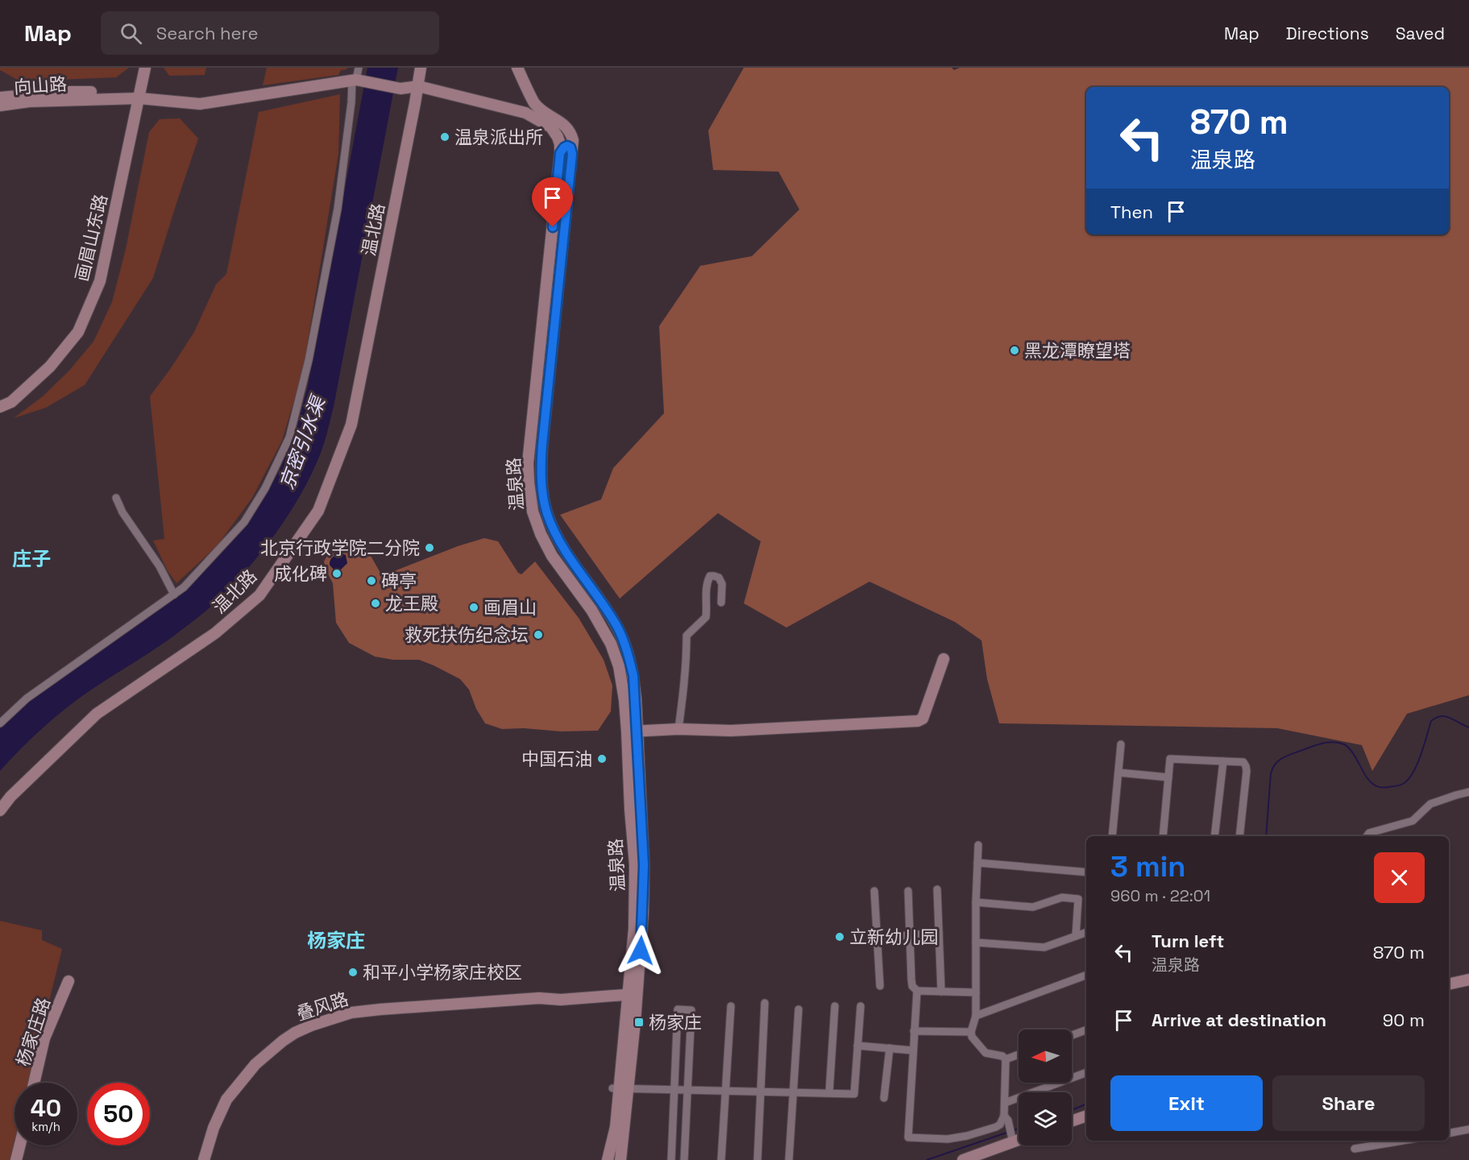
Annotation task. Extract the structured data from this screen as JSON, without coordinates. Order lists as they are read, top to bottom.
{
  "streets": {
    "main road": [
      "向山路",
      "温北路",
      "画眉山东路",
      "温泉路",
      "叠风路",
      "杨家庄路"
    ]
  },
  "crossings": [
    ["向山路", "画眉山东路"],
    ["向山路", "温泉路"],
    ["温北路", "温泉路"],
    ["温泉路", "叠风路"]
  ],
  "districts": ["庄子", "杨家庄"],
  "water": ["京密引水渠"],
  "places": {
    "other": [
      "温泉派出所",
      "黑龙潭瞭望塔",
      "北京行政学院二分院",
      "成化碑",
      "碑亭",
      "龙王殿",
      "画眉山",
      "救死扶伤纪念坛",
      "中国石油",
      "立新幼儿园",
      "和平小学杨家庄校区"
    ],
    "transit": ["杨家庄"]
  },
  "north": "left",
  "page": {
    "header": "Map",
    "search": "Search here",
    "nav": ["Map", "Directions", "Saved"],
    "turn": ["870 m", "温泉路"],
    "then": "Then",
    "heading": ["3 min", "960 m · 22:01"],
    "list": [
      {
        "name": "Turn left",
        "note": "温泉路",
        "value": "870 m"
      },
      {
        "name": "Arrive at destination",
        "value": "90 m"
      }
    ],
    "buttons": ["Exit", "Share"],
    "speed": "40 km/h",
    "limit": "50"
  }
}
